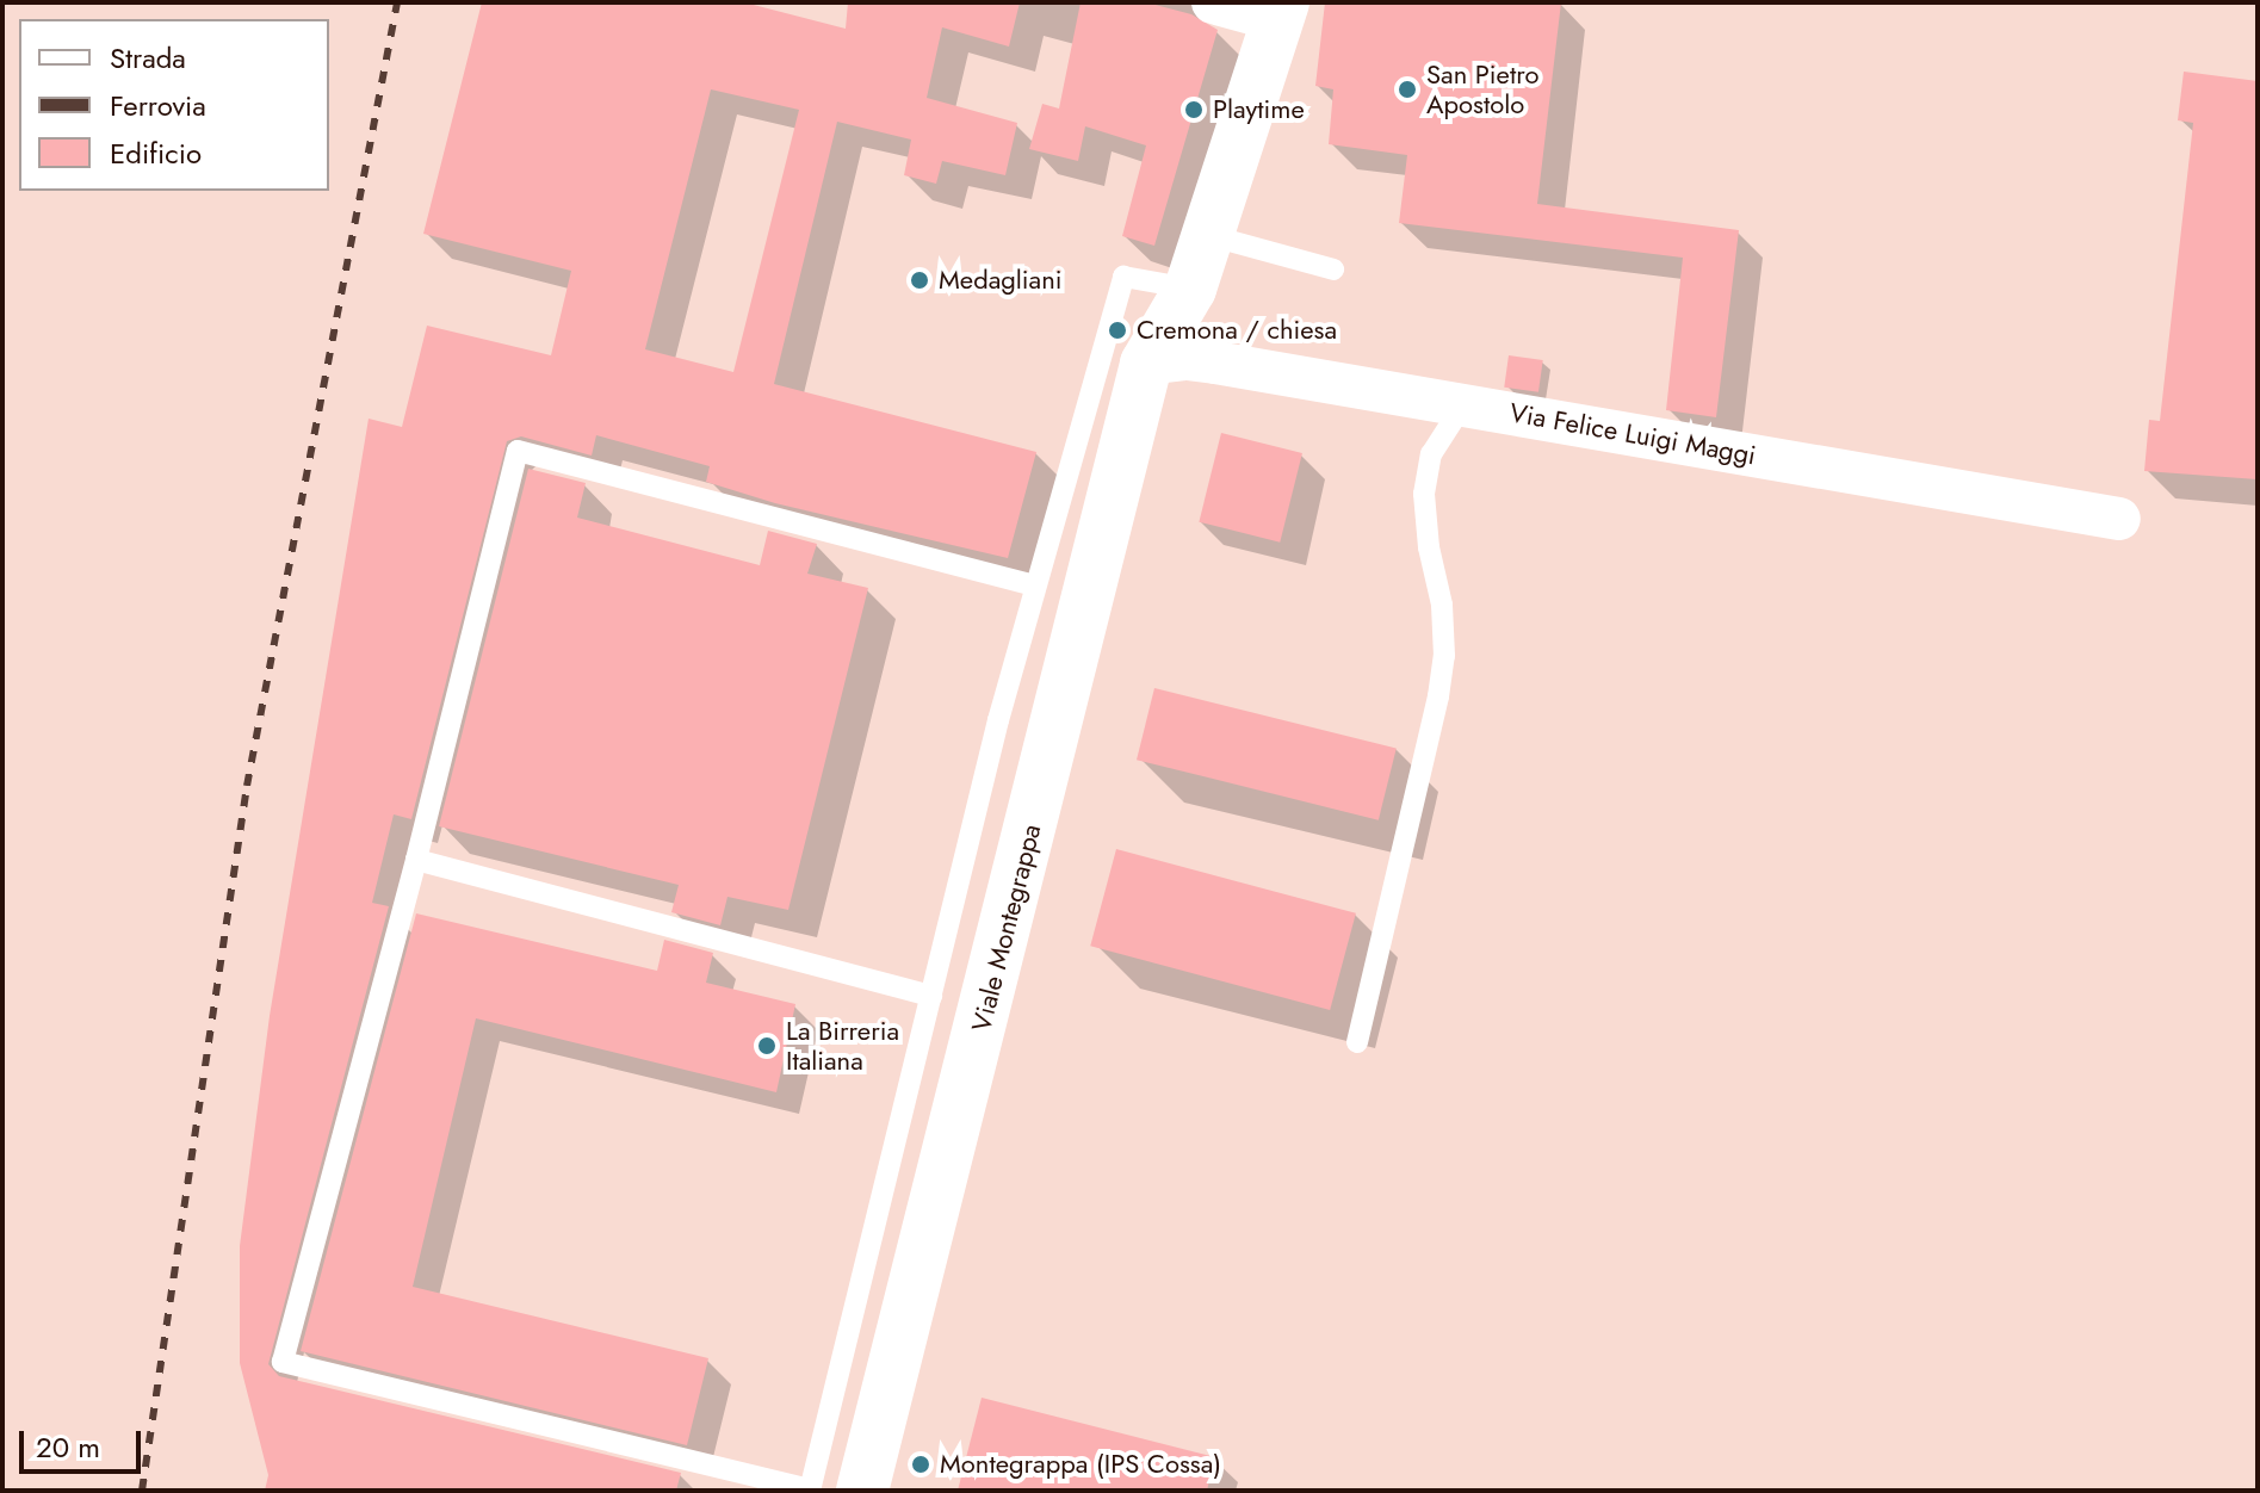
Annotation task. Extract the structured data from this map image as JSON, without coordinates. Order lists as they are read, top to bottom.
{
  "streets": {
    "main road": ["Viale Montegrappa"],
    "street": ["Via Felice Luigi Maggi"]
  },
  "crossings": [
    ["Via Felice Luigi Maggi", "Viale Montegrappa"]
  ],
  "places": [
    "San Pietro Apostolo",
    "Playtime",
    "Medagliani",
    "Cremona / chiesa",
    "La Birreria Italiana",
    "Montegrappa (IPS Cossa)"
  ],
  "legend": ["Strada", "Ferrovia", "Edificio"],
  "scale_bar": "20 m"
}
